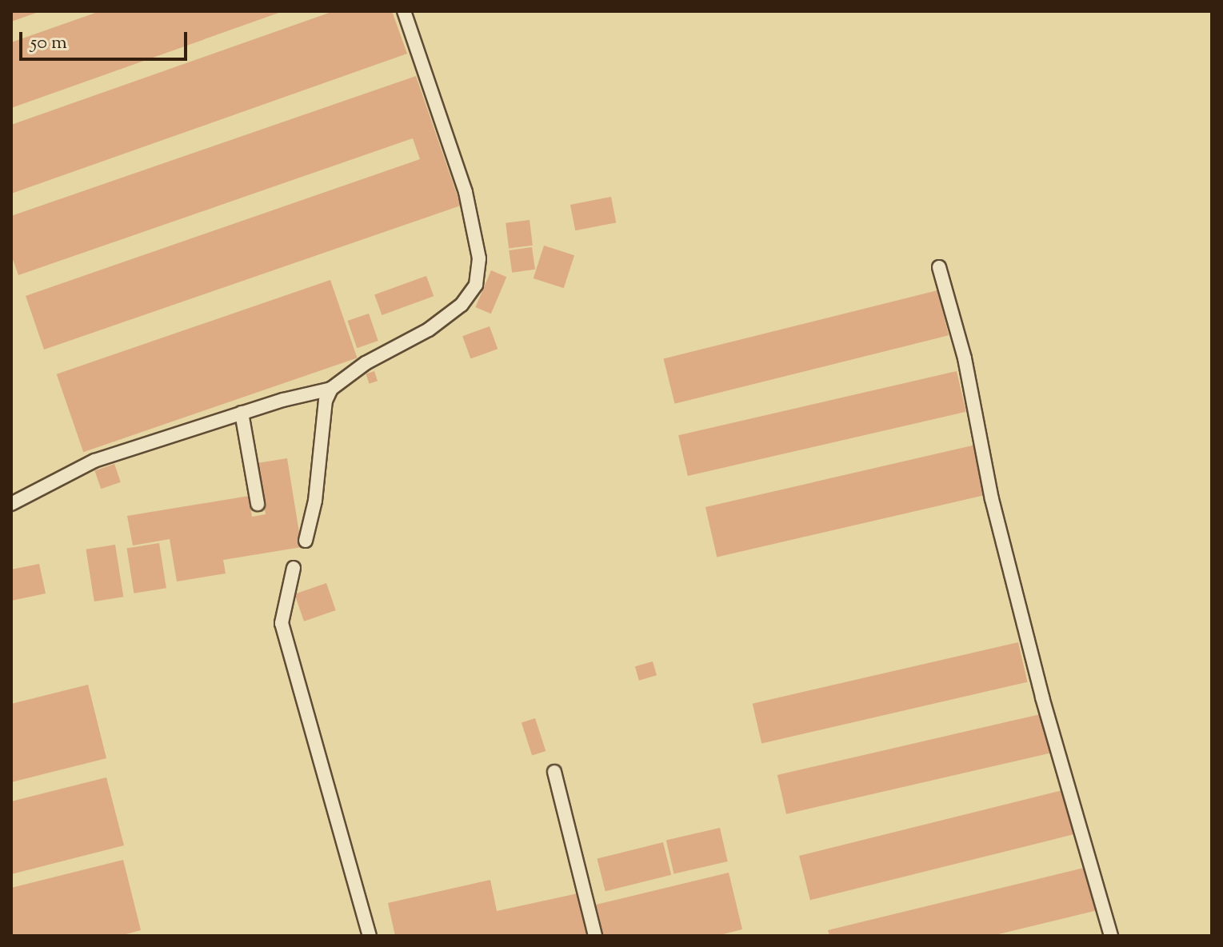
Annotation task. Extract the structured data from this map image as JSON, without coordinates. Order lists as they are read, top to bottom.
{
  "scale_bar": "50 m"
}
